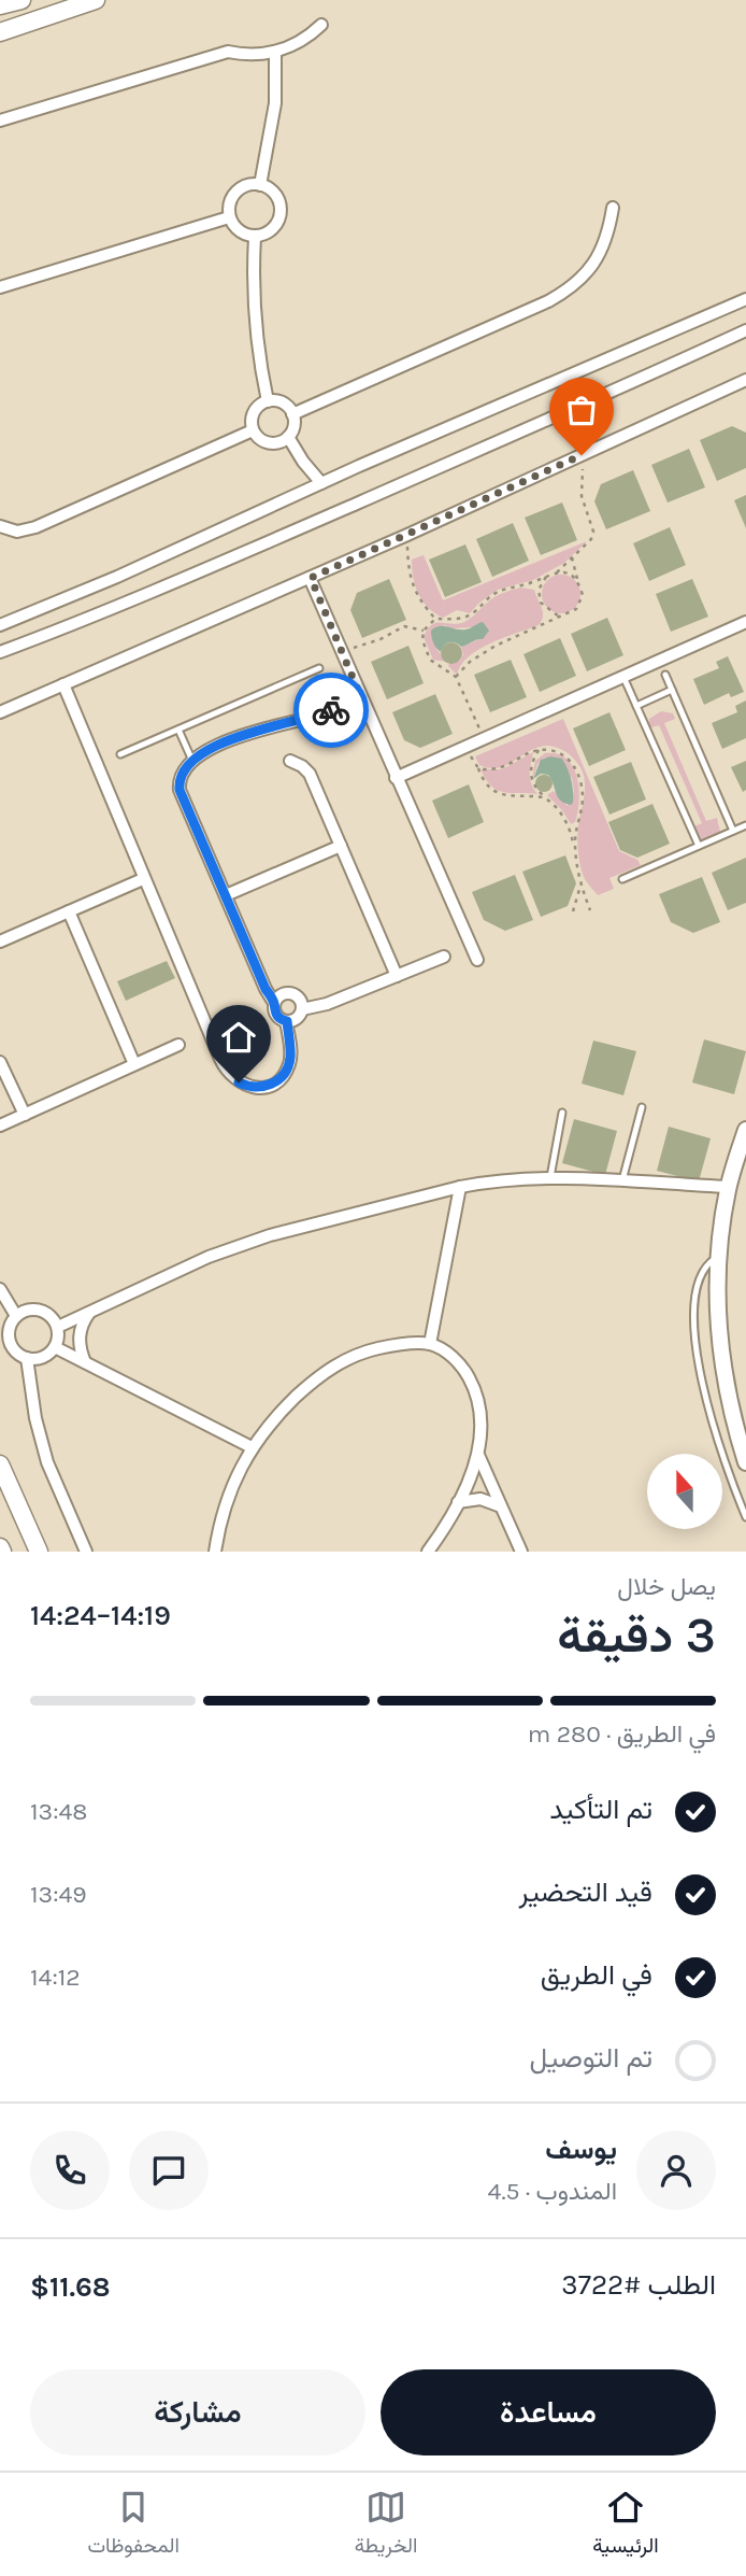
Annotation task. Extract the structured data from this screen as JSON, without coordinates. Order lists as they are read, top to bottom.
{
  "north": "top",
  "page": {
    "heading": ["3 دقيقة", "يصل خلال", "14:19–14:24"],
    "panel": [
      "يوسف",
      "المندوب · 4.5",
      "الطلب #3722",
      "$11.68"
    ],
    "bar": "في الطريق · 280 m",
    "list": [
      ["تم التأكيد", "13:48"],
      ["قيد التحضير", "13:49"],
      ["في الطريق", "14:12"],
      "تم التوصيل"
    ],
    "buttons": ["مساعدة", "مشاركة"],
    "tabs": ["الرئيسية", "الخريطة", "المحفوظات"]
  }
}
